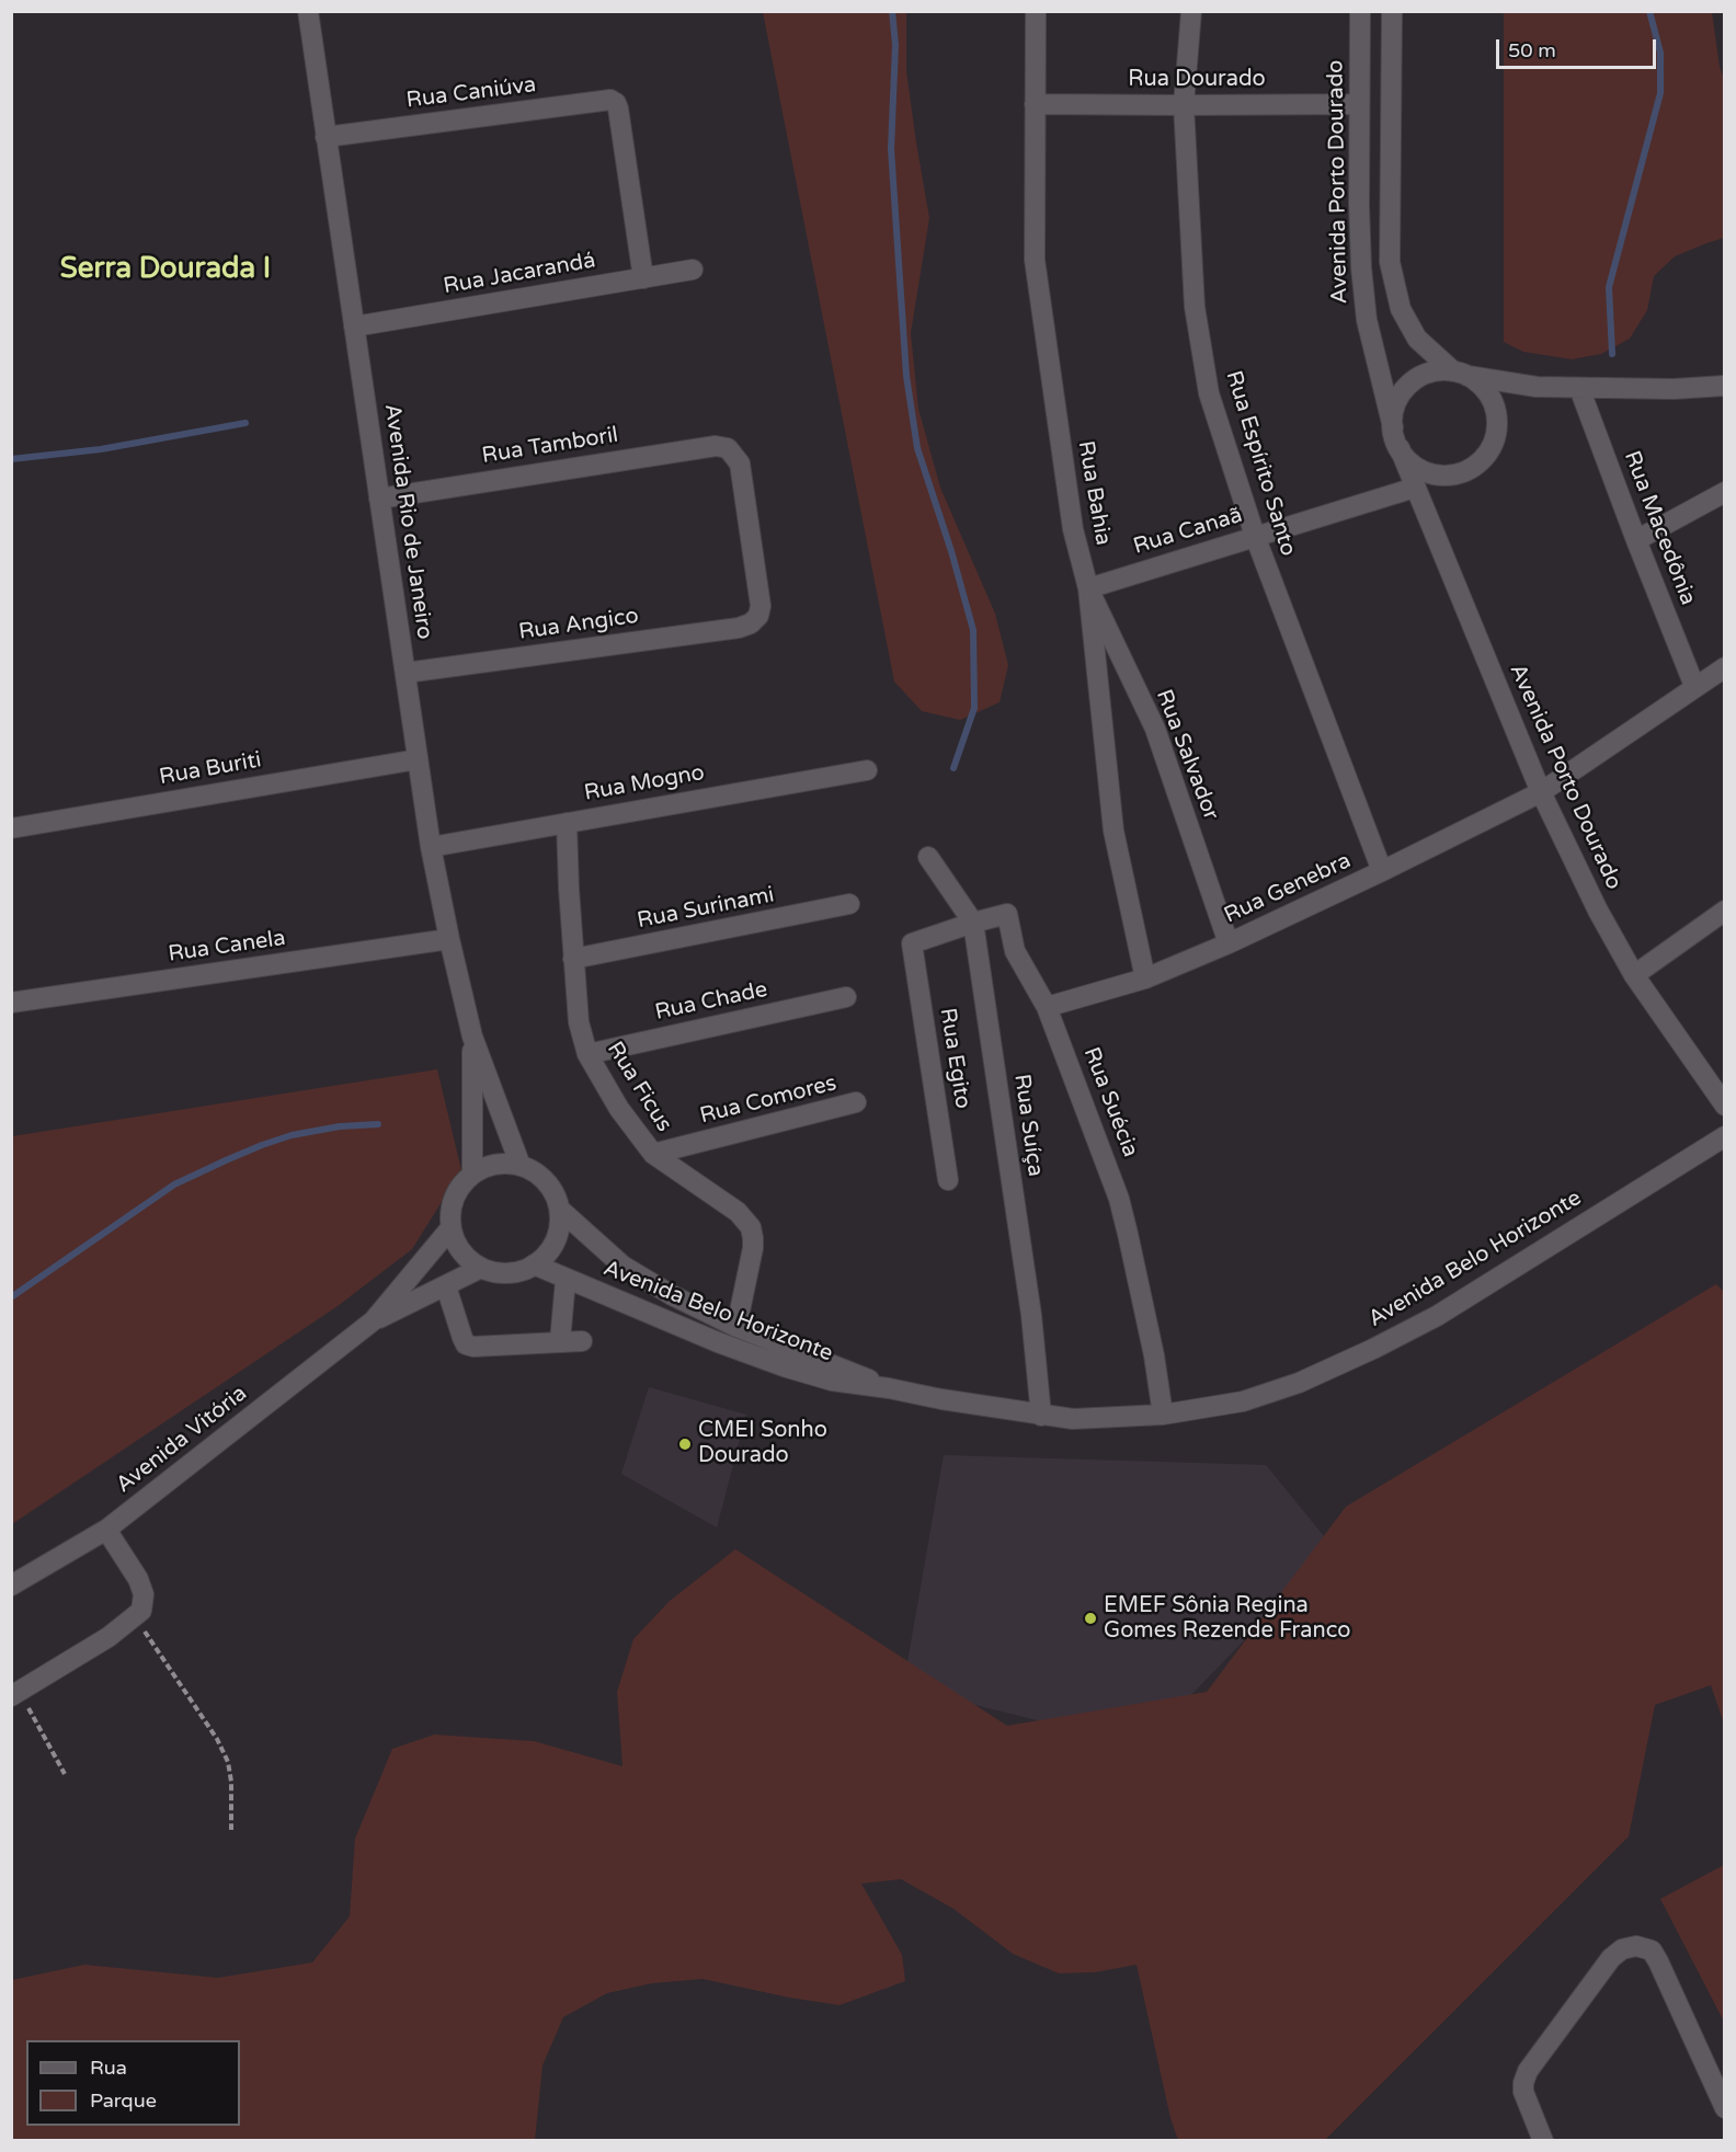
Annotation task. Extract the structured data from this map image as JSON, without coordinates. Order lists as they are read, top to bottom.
{
  "streets": {
    "street": [
      "Rua Dourado",
      "Rua Caniúva",
      "Avenida Porto Dourado",
      "Rua Jacarandá",
      "Rua Tamboril",
      "Rua Espírito Santo",
      "Rua Bahia",
      "Avenida Rio de Janeiro",
      "Rua Macedônia",
      "Rua Canaã",
      "Rua Angico",
      "Rua Salvador",
      "Rua Buriti",
      "Rua Mogno",
      "Rua Genebra",
      "Rua Surinami",
      "Rua Canela",
      "Rua Chade",
      "Rua Egito",
      "Rua Ficus",
      "Rua Comores",
      "Rua Suécia",
      "Rua Suíça",
      "Avenida Belo Horizonte",
      "Avenida Vitória"
    ]
  },
  "crossings": [
    ["Rua Dourado", "Avenida Porto Dourado"],
    ["Rua Dourado", "Rua Espírito Santo"],
    ["Rua Dourado", "Rua Bahia"],
    ["Rua Caniúva", "Rua Jacarandá"],
    ["Rua Caniúva", "Avenida Rio de Janeiro"],
    ["Avenida Porto Dourado", "Rua Canaã"],
    ["Avenida Porto Dourado", "Rua Genebra"],
    ["Rua Jacarandá", "Avenida Rio de Janeiro"],
    ["Rua Tamboril", "Avenida Rio de Janeiro"],
    ["Rua Tamboril", "Rua Angico"],
    ["Rua Espírito Santo", "Rua Canaã"],
    ["Rua Espírito Santo", "Rua Genebra"],
    ["Rua Bahia", "Rua Canaã"],
    ["Rua Bahia", "Rua Salvador"],
    ["Rua Bahia", "Rua Genebra"],
    ["Avenida Rio de Janeiro", "Rua Angico"],
    ["Avenida Rio de Janeiro", "Rua Buriti"],
    ["Avenida Rio de Janeiro", "Rua Mogno"],
    ["Avenida Rio de Janeiro", "Rua Canela"],
    ["Avenida Rio de Janeiro", "Avenida Belo Horizonte"],
    ["Avenida Rio de Janeiro", "Avenida Vitória"],
    ["Rua Macedônia", "Rua Genebra"],
    ["Rua Canaã", "Rua Salvador"],
    ["Rua Salvador", "Rua Genebra"],
    ["Rua Mogno", "Rua Ficus"],
    ["Rua Genebra", "Rua Suécia"],
    ["Rua Surinami", "Rua Ficus"],
    ["Rua Chade", "Rua Ficus"],
    ["Rua Egito", "Rua Suécia"],
    ["Rua Ficus", "Rua Comores"],
    ["Rua Ficus", "Avenida Belo Horizonte"],
    ["Rua Suécia", "Rua Suíça"],
    ["Rua Suécia", "Avenida Belo Horizonte"],
    ["Rua Suíça", "Avenida Belo Horizonte"],
    ["Avenida Belo Horizonte", "Avenida Vitória"]
  ],
  "districts": ["Serra Dourada I"],
  "places": ["CMEI Sonho Dourado", "EMEF Sônia Regina Gomes Rezende Franco"],
  "legend": ["Rua", "Parque"],
  "scale_bar": "50 m"
}
